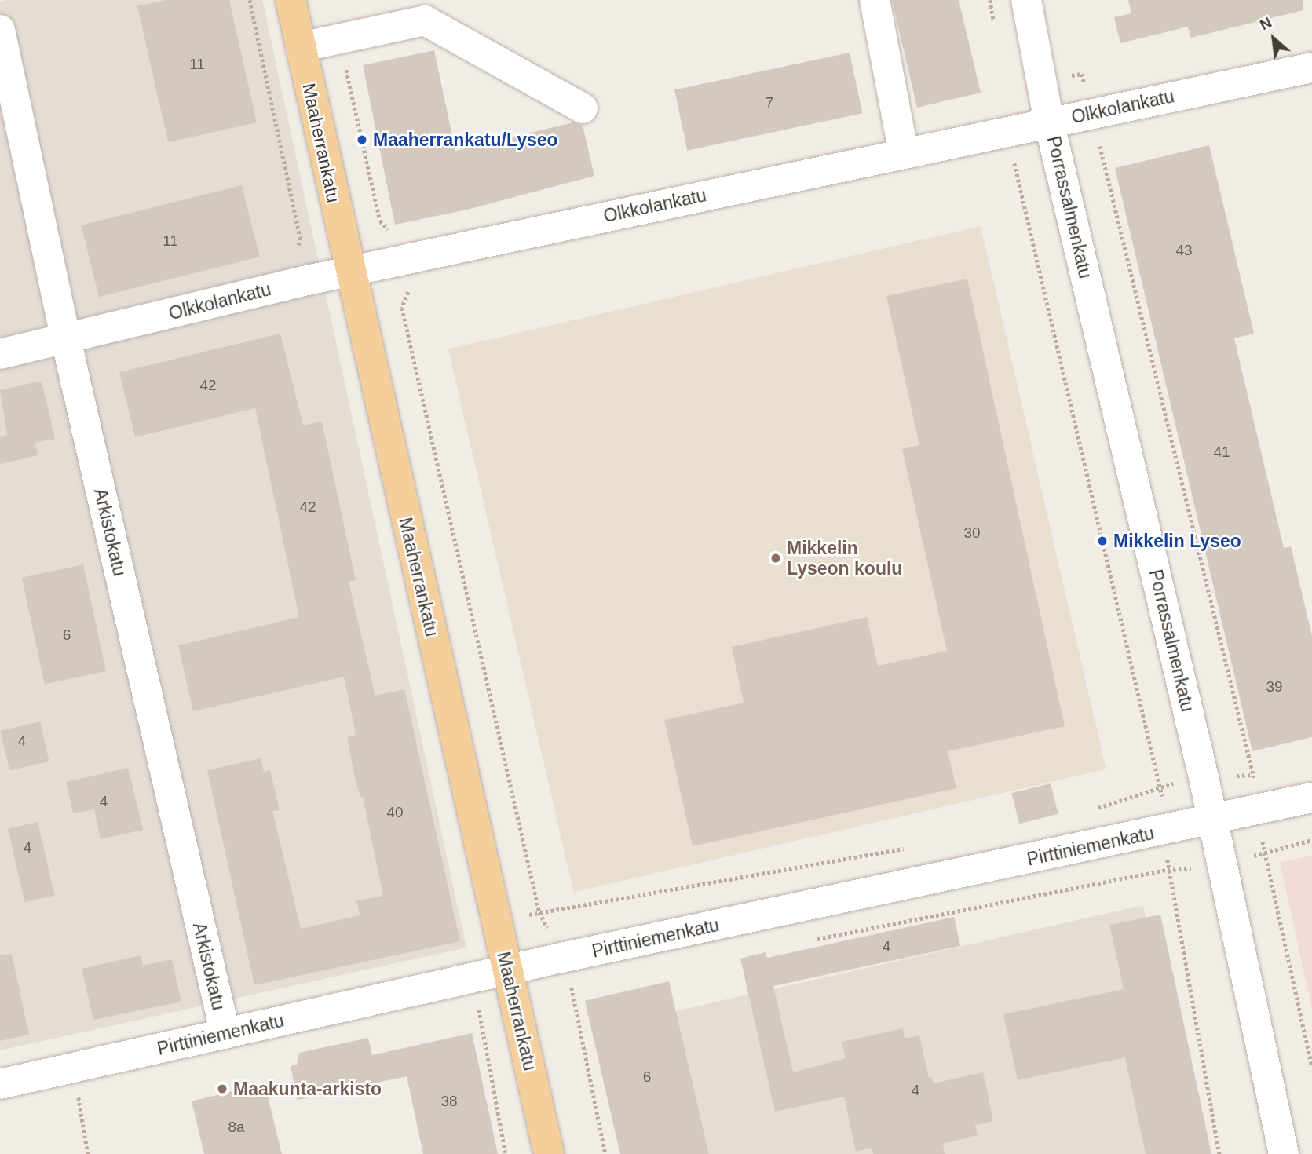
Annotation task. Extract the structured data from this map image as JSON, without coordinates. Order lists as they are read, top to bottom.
{
  "streets": {
    "main road": ["Maaherrankatu"],
    "street": [
      "Olkkolankatu",
      "Porrassalmenkatu",
      "Arkistokatu",
      "Pirttiniemenkatu"
    ]
  },
  "crossings": [
    ["Olkkolankatu", "Maaherrankatu"],
    ["Olkkolankatu", "Porrassalmenkatu"],
    ["Olkkolankatu", "Arkistokatu"],
    ["Maaherrankatu", "Pirttiniemenkatu"],
    ["Porrassalmenkatu", "Pirttiniemenkatu"],
    ["Arkistokatu", "Pirttiniemenkatu"]
  ],
  "places": [
    "Maaherrankatu/Lyseo",
    "Mikkelin Lyseo",
    "Mikkelin Lyseon koulu",
    "Maakunta-arkisto"
  ],
  "house_numbers": [
    "11",
    "7",
    "11",
    "43",
    "42",
    "41",
    "42",
    "30",
    "6",
    "39",
    "4",
    "4",
    "40",
    "4",
    "4",
    "6",
    "4",
    "38",
    "8a"
  ],
  "north": "top left"
}
